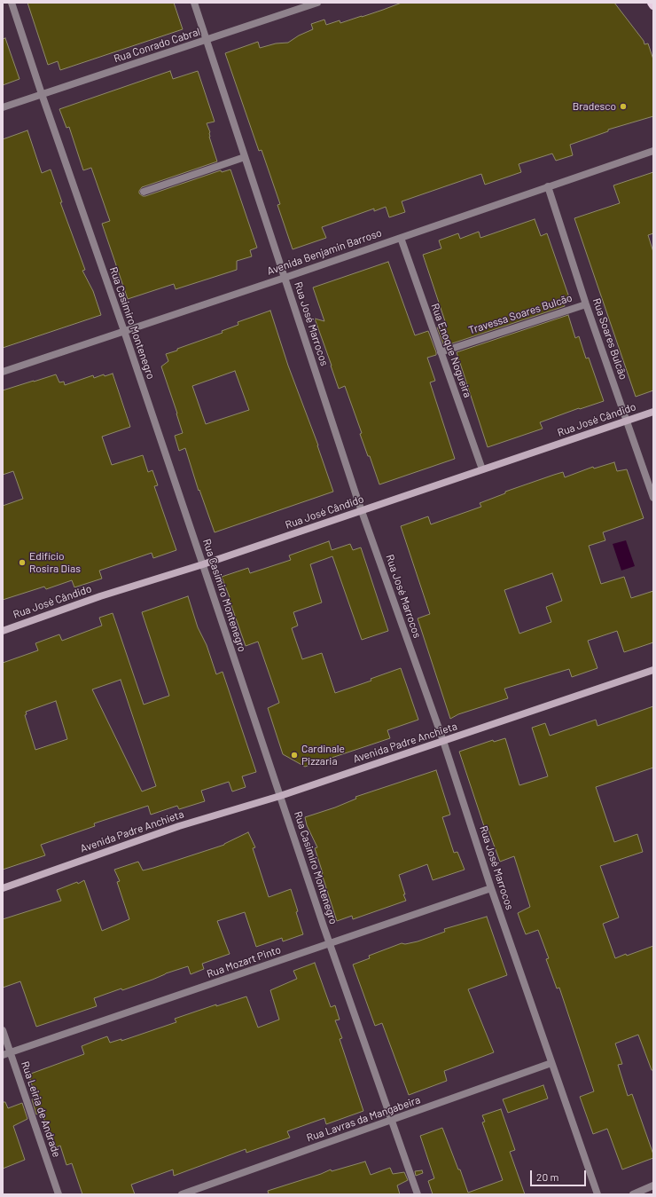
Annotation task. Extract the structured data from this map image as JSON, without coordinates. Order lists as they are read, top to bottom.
{
  "streets": {
    "street": [
      "Rua Conrado Cabral",
      "Avenida Benjamin Barroso",
      "Travessa Soares Bulcão",
      "Rua Casimiro Montenegro",
      "Rua José Marrocos",
      "Rua Soares Bulcão",
      "Rua Enoque Nogueira",
      "Rua José Cândido",
      "Avenida Padre Anchieta",
      "Rua Mozart Pinto",
      "Rua Leiria de Andrade",
      "Rua Lavras da Mangabeira"
    ]
  },
  "crossings": [
    ["Rua Conrado Cabral", "Rua Casimiro Montenegro"],
    ["Rua Conrado Cabral", "Rua José Marrocos"],
    ["Avenida Benjamin Barroso", "Rua Casimiro Montenegro"],
    ["Avenida Benjamin Barroso", "Rua José Marrocos"],
    ["Avenida Benjamin Barroso", "Rua Soares Bulcão"],
    ["Avenida Benjamin Barroso", "Rua Enoque Nogueira"],
    ["Travessa Soares Bulcão", "Rua Soares Bulcão"],
    ["Travessa Soares Bulcão", "Rua Enoque Nogueira"],
    ["Rua Casimiro Montenegro", "Rua José Cândido"],
    ["Rua Casimiro Montenegro", "Avenida Padre Anchieta"],
    ["Rua Casimiro Montenegro", "Rua Mozart Pinto"],
    ["Rua Casimiro Montenegro", "Rua Lavras da Mangabeira"],
    ["Rua José Marrocos", "Rua José Cândido"],
    ["Rua José Marrocos", "Avenida Padre Anchieta"],
    ["Rua José Marrocos", "Rua Mozart Pinto"],
    ["Rua José Marrocos", "Rua Lavras da Mangabeira"],
    ["Rua Soares Bulcão", "Rua José Cândido"],
    ["Rua Enoque Nogueira", "Rua José Cândido"],
    ["Rua Mozart Pinto", "Rua Leiria de Andrade"]
  ],
  "places": ["Bradesco", "Edifício Rosira Dias", "Cardinale Pizzaria"],
  "scale_bar": "20 m"
}
